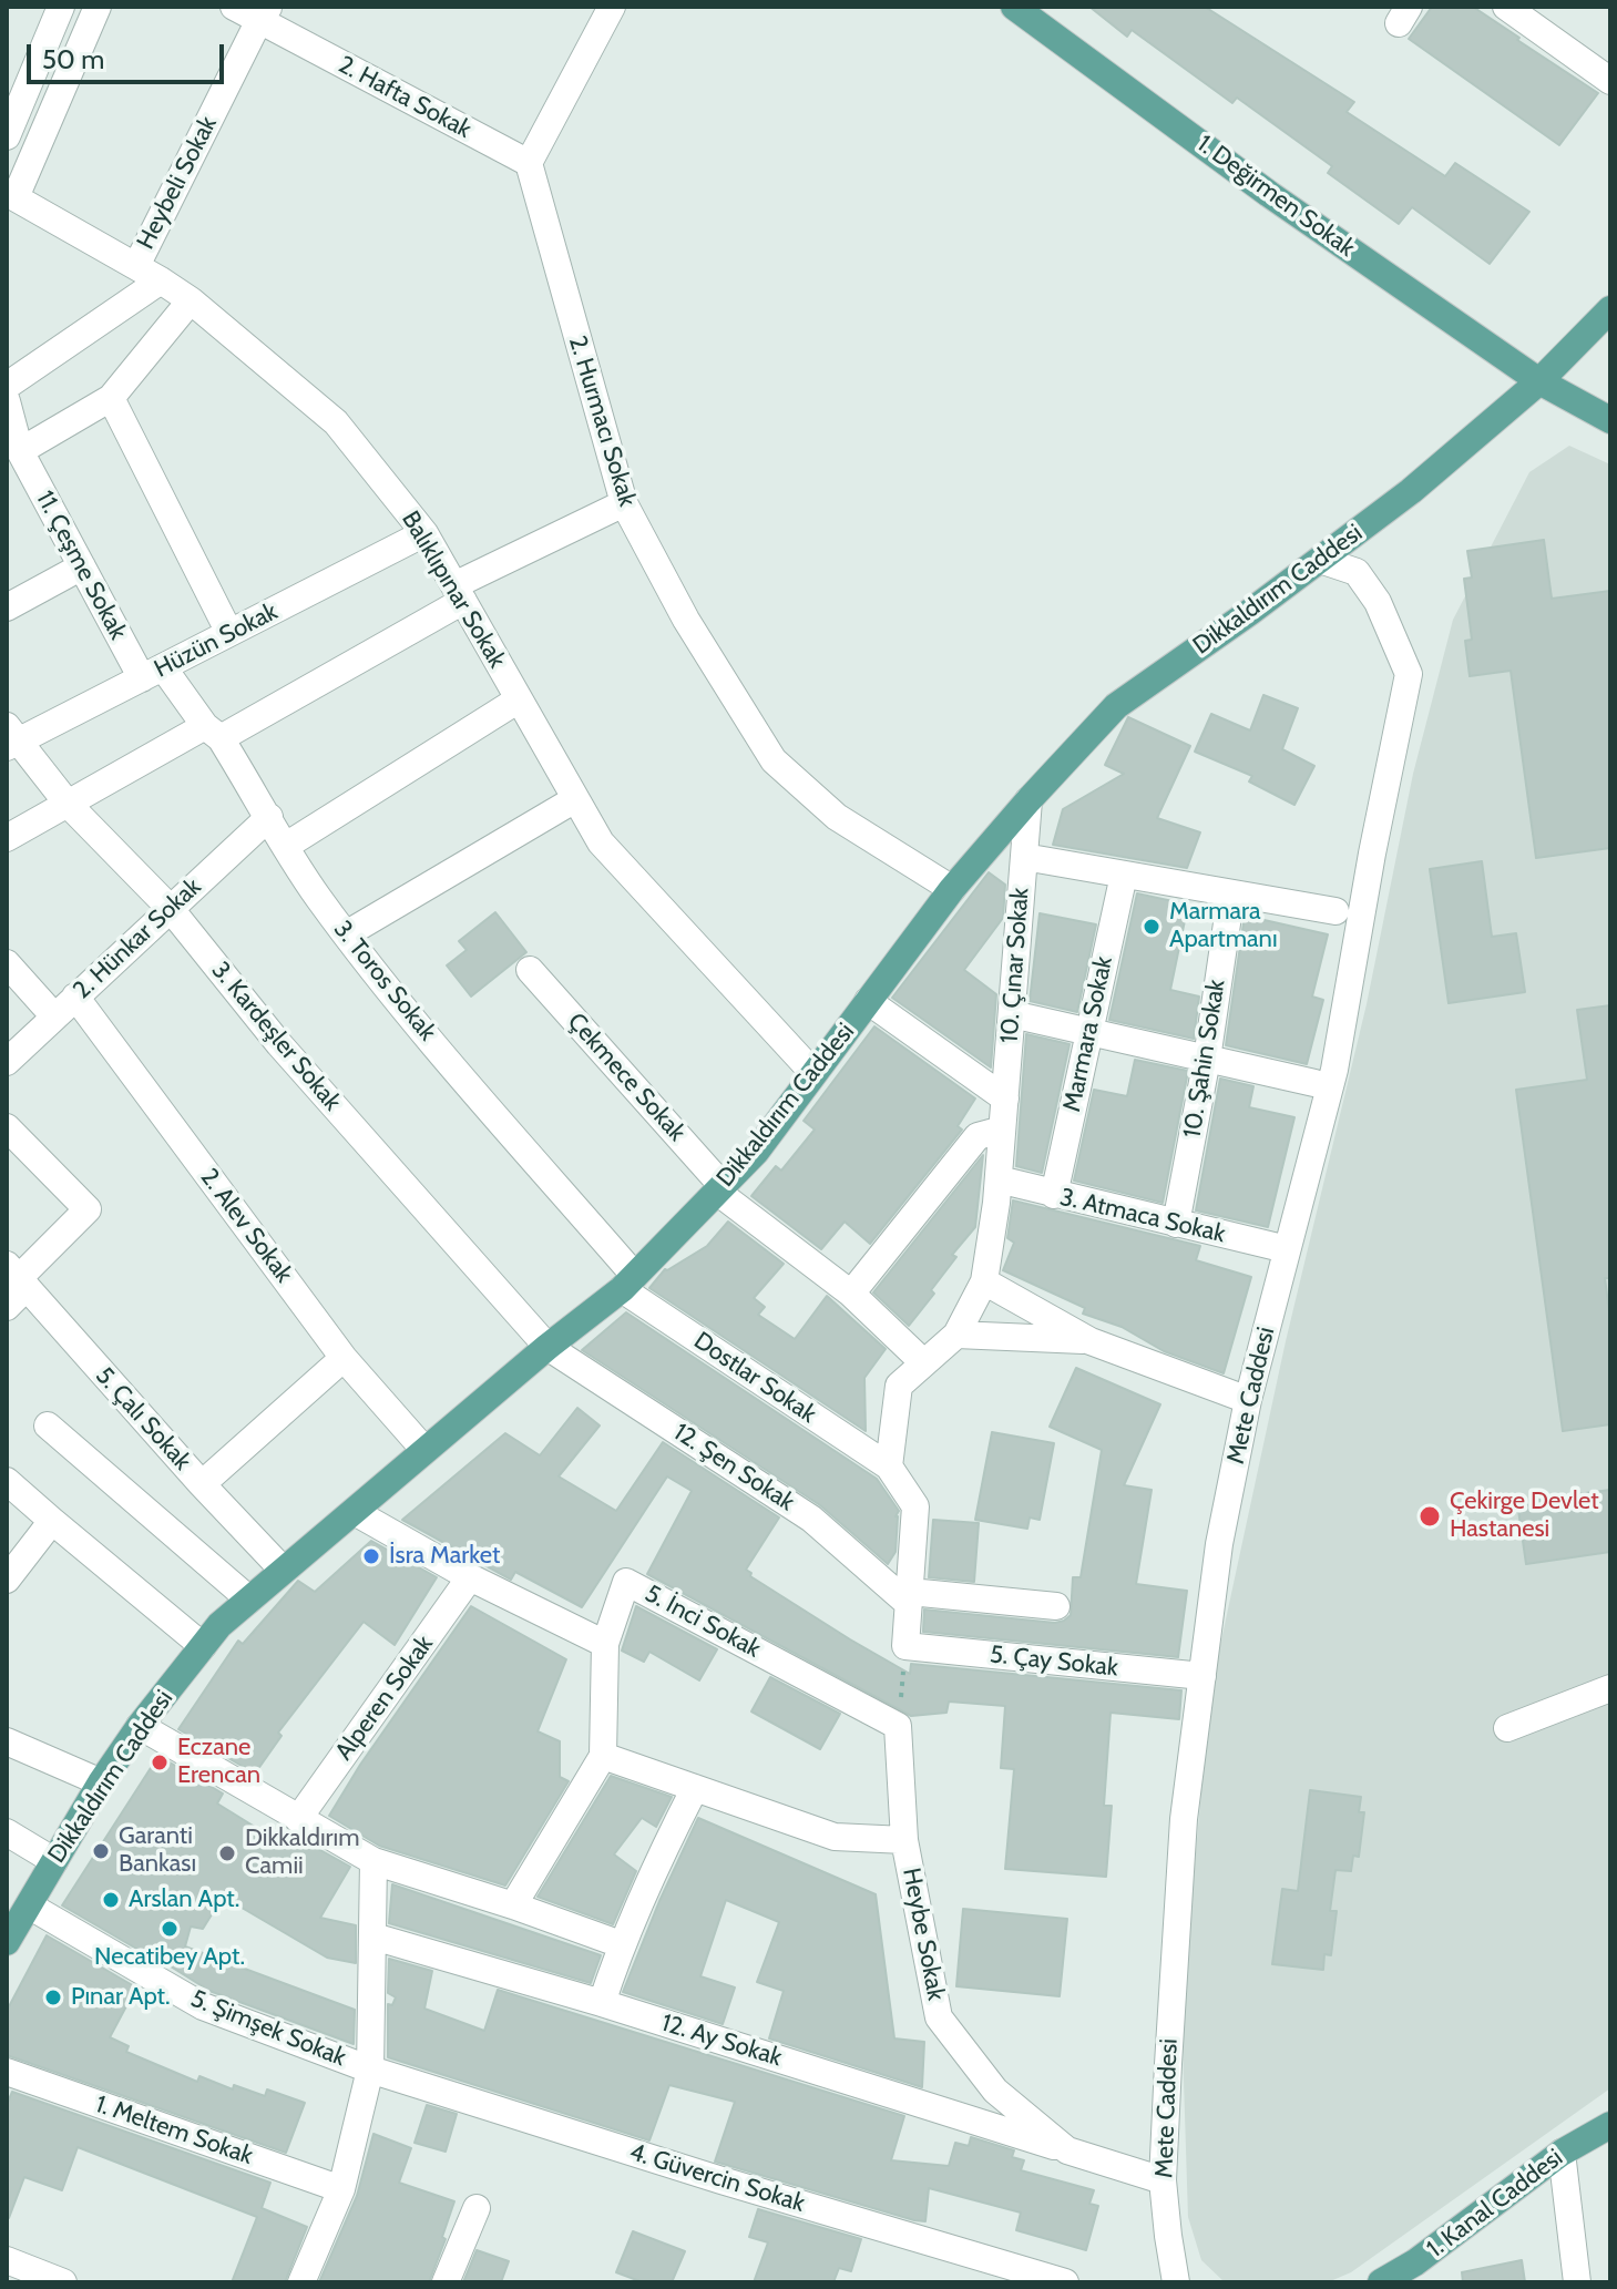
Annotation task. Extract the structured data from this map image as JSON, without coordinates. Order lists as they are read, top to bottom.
{
  "streets": {
    "main road": ["1. Değirmen Sokak", "Dikkaldırım Caddesi", "1. Kanal Caddesi"],
    "street": [
      "2. Hafta Sokak",
      "Heybeli Sokak",
      "2. Hurmacı Sokak",
      "11. Çeşme Sokak",
      "Balıklıpınar Sokak",
      "Hüzün Sokak",
      "2. Hünkar Sokak",
      "10. Çınar Sokak",
      "3. Toros Sokak",
      "Marmara Sokak",
      "3. Kardeşler Sokak",
      "10. Şahin Sokak",
      "Çekmece Sokak",
      "3. Atmaca Sokak",
      "2. Alev Sokak",
      "Dostlar Sokak",
      "Mete Caddesi",
      "5. Çalı Sokak",
      "12. Şen Sokak",
      "5. İnci Sokak",
      "5. Çay Sokak",
      "Alperen Sokak",
      "Heybe Sokak",
      "5. Şimşek Sokak",
      "12. Ay Sokak",
      "1. Meltem Sokak",
      "4. Güvercin Sokak"
    ]
  },
  "crossings": [
    ["2. Hafta Sokak", "Heybeli Sokak"],
    ["2. Hafta Sokak", "2. Hurmacı Sokak"],
    ["Heybeli Sokak", "Balıklıpınar Sokak"],
    ["1. Değirmen Sokak", "Dikkaldırım Caddesi"],
    ["2. Hurmacı Sokak", "Dikkaldırım Caddesi"],
    ["11. Çeşme Sokak", "Hüzün Sokak"],
    ["11. Çeşme Sokak", "3. Toros Sokak"],
    ["Balıklıpınar Sokak", "Dikkaldırım Caddesi"],
    ["Balıklıpınar Sokak", "Hüzün Sokak"],
    ["Dikkaldırım Caddesi", "10. Çınar Sokak"],
    ["Dikkaldırım Caddesi", "3. Toros Sokak"],
    ["Dikkaldırım Caddesi", "3. Kardeşler Sokak"],
    ["Dikkaldırım Caddesi", "Çekmece Sokak"],
    ["Dikkaldırım Caddesi", "2. Alev Sokak"],
    ["Dikkaldırım Caddesi", "Dostlar Sokak"],
    ["Dikkaldırım Caddesi", "Mete Caddesi"],
    ["Dikkaldırım Caddesi", "5. Çalı Sokak"],
    ["Dikkaldırım Caddesi", "12. Şen Sokak"],
    ["Dikkaldırım Caddesi", "5. Şimşek Sokak"],
    ["Hüzün Sokak", "3. Toros Sokak"],
    ["Hüzün Sokak", "3. Kardeşler Sokak"],
    ["2. Hünkar Sokak", "3. Toros Sokak"],
    ["2. Hünkar Sokak", "3. Kardeşler Sokak"],
    ["2. Hünkar Sokak", "2. Alev Sokak"],
    ["10. Çınar Sokak", "3. Atmaca Sokak"],
    ["10. Çınar Sokak", "Dostlar Sokak"],
    ["3. Toros Sokak", "Dostlar Sokak"],
    ["Marmara Sokak", "3. Atmaca Sokak"],
    ["3. Kardeşler Sokak", "12. Şen Sokak"],
    ["10. Şahin Sokak", "3. Atmaca Sokak"],
    ["3. Atmaca Sokak", "Mete Caddesi"],
    ["Mete Caddesi", "5. Çay Sokak"],
    ["Mete Caddesi", "Heybe Sokak"],
    ["5. İnci Sokak", "Heybe Sokak"],
    ["Heybe Sokak", "12. Ay Sokak"],
    ["5. Şimşek Sokak", "4. Güvercin Sokak"]
  ],
  "places": [
    "Marmara Apartmanı",
    "Çekirge Devlet Hastanesi",
    "İsra Market",
    "Eczane Erencan",
    "Garanti Bankası",
    "Dikkaldırım Camii",
    "Arslan Apt.",
    "Necatibey Apt.",
    "Pınar Apt."
  ],
  "scale_bar": "50 m"
}
